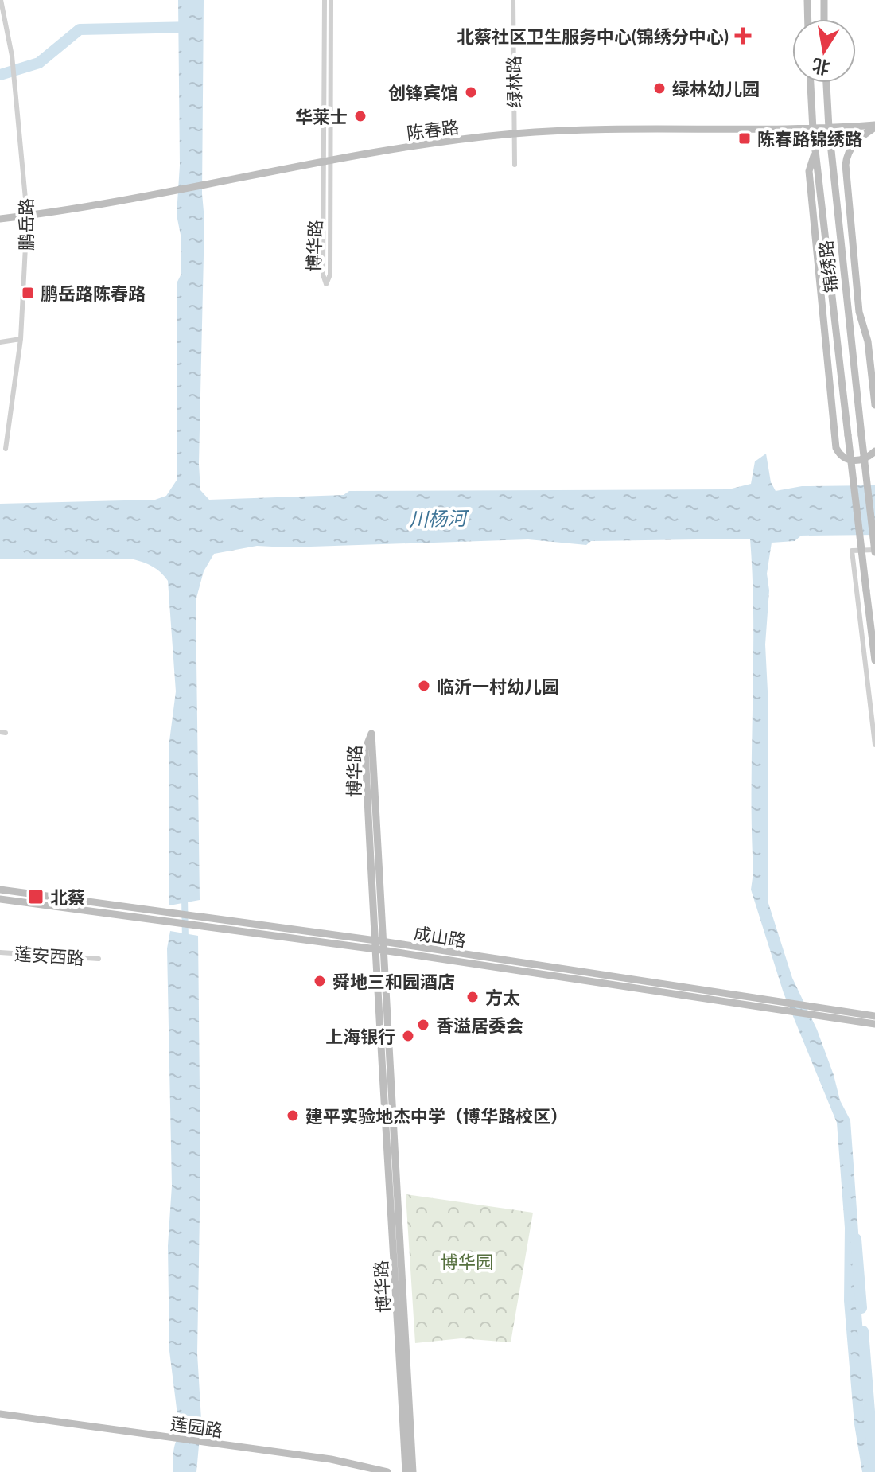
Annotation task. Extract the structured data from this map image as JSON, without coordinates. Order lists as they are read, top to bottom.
{
  "streets": {
    "main road": [
      "陈春路",
      "博华路",
      "锦绣路",
      "成山路",
      "莲园路"
    ],
    "street": ["绿林路", "鹏岳路", "莲安西路"]
  },
  "crossings": [
    ["绿林路", "陈春路"],
    ["陈春路", "鹏岳路"],
    ["陈春路", "博华路"],
    ["陈春路", "锦绣路"],
    ["博华路", "成山路"]
  ],
  "water": ["川杨河"],
  "parks": ["博华园"],
  "places": {
    "health": ["北蔡社区卫生服务中心(锦绣分中心)"],
    "other": [
      "绿林幼儿园",
      "创锋宾馆",
      "华莱士",
      "临沂一村幼儿园",
      "舜地三和园酒店",
      "方太",
      "香溢居委会",
      "上海银行",
      "建平实验地杰中学（博华路校区）"
    ],
    "transit": ["陈春路锦绣路", "鹏岳路陈春路", "北蔡"]
  },
  "north": "bottom"
}
